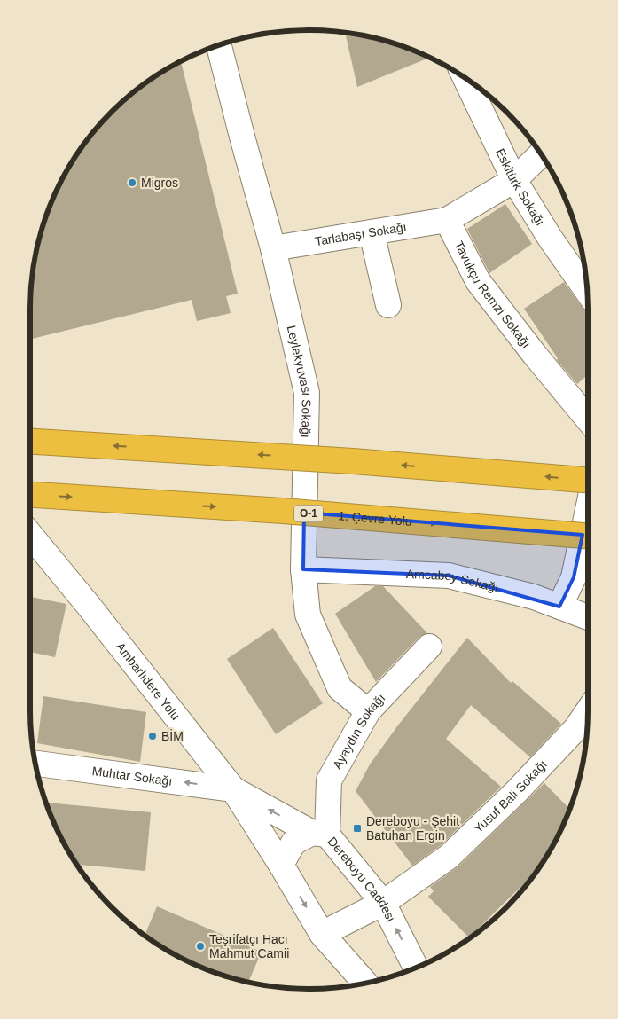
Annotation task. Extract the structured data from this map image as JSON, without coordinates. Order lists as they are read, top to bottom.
{
  "streets": {
    "highway": ["O-1", "1. Çevre Yolu"],
    "street": [
      "Eskitürk Sokağı",
      "Tarlabaşı Sokağı",
      "Tavukçu Remzi Sokağı",
      "Leylekyuvası Sokağı",
      "Amcabey Sokağı",
      "Ambarlıdere Yolu",
      "Ayaydın Sokağı",
      "Muhtar Sokağı",
      "Yusuf Bali Sokağı",
      "Dereboyu Caddesi"
    ]
  },
  "crossings": [
    ["Tarlabaşı Sokağı", "Tavukçu Remzi Sokağı"],
    ["Tarlabaşı Sokağı", "Leylekyuvası Sokağı"],
    ["Leylekyuvası Sokağı", "Amcabey Sokağı"],
    ["Leylekyuvası Sokağı", "Ayaydın Sokağı"],
    ["Ambarlıdere Yolu", "Muhtar Sokağı"],
    ["Ambarlıdere Yolu", "Dereboyu Caddesi"],
    ["Ayaydın Sokağı", "Dereboyu Caddesi"],
    ["Yusuf Bali Sokağı", "Dereboyu Caddesi"]
  ],
  "one_way": ["Muhtar Sokağı"],
  "places": {
    "other": ["Migros", "BİM", "Teşrifatçı Hacı Mahmut Camii"],
    "transit": ["Dereboyu - Şehit Batuhan Ergin"]
  }
}
